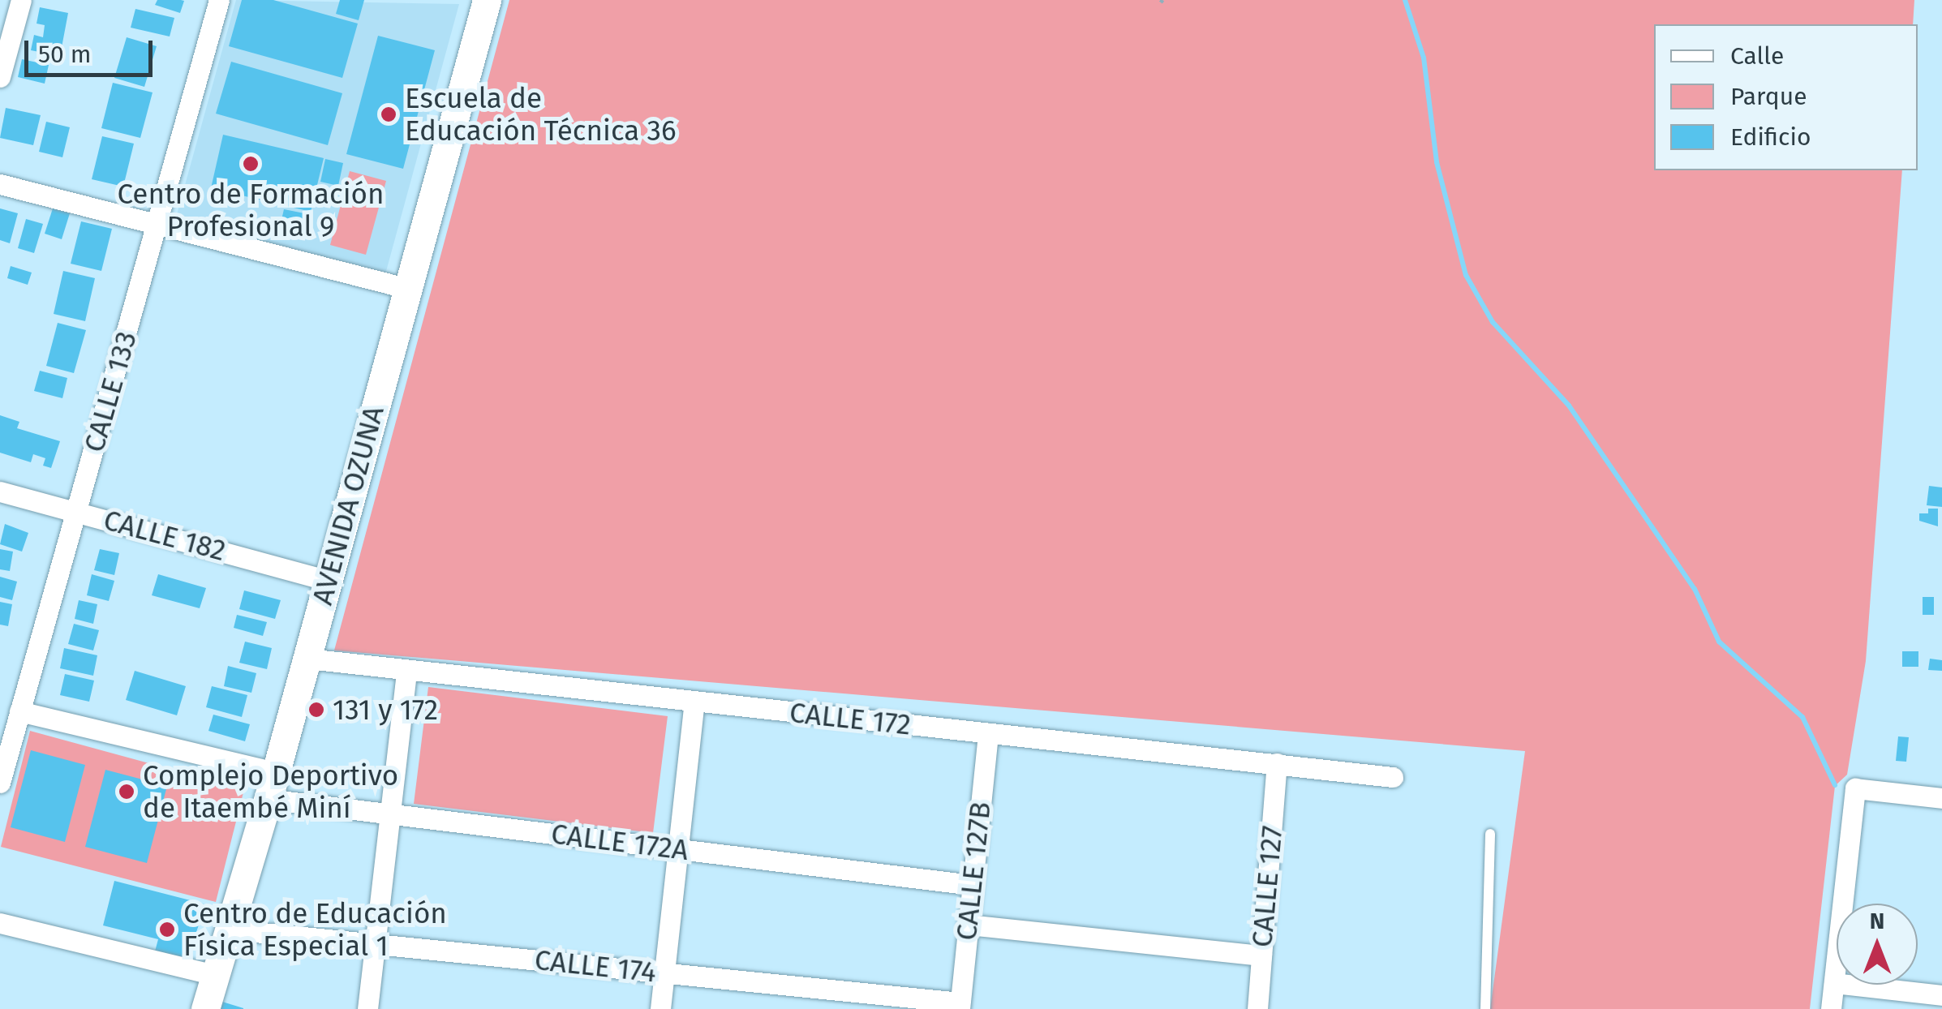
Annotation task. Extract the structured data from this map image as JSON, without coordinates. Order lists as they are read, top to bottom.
{
  "streets": {
    "main road": ["AVENIDA OZUNA"],
    "street": [
      "CALLE 133",
      "CALLE 182",
      "CALLE 172",
      "CALLE 172A",
      "CALLE 127B",
      "CALLE 127",
      "CALLE 174"
    ]
  },
  "crossings": [
    ["CALLE 133", "CALLE 182"],
    ["AVENIDA OZUNA", "CALLE 182"],
    ["AVENIDA OZUNA", "CALLE 172"],
    ["AVENIDA OZUNA", "CALLE 172A"],
    ["AVENIDA OZUNA", "CALLE 174"],
    ["CALLE 172", "CALLE 127B"],
    ["CALLE 172", "CALLE 127"],
    ["CALLE 172A", "CALLE 127B"],
    ["CALLE 127B", "CALLE 174"]
  ],
  "places": [
    "Escuela de Educación Técnica 36",
    "Centro de Formación Profesional 9",
    "131 y 172",
    "Complejo Deportivo de Itaembé Miní",
    "Centro de Educación Física Especial 1"
  ],
  "legend": ["Calle", "Parque", "Edificio"],
  "scale_bar": "50 m",
  "north": "top"
}
